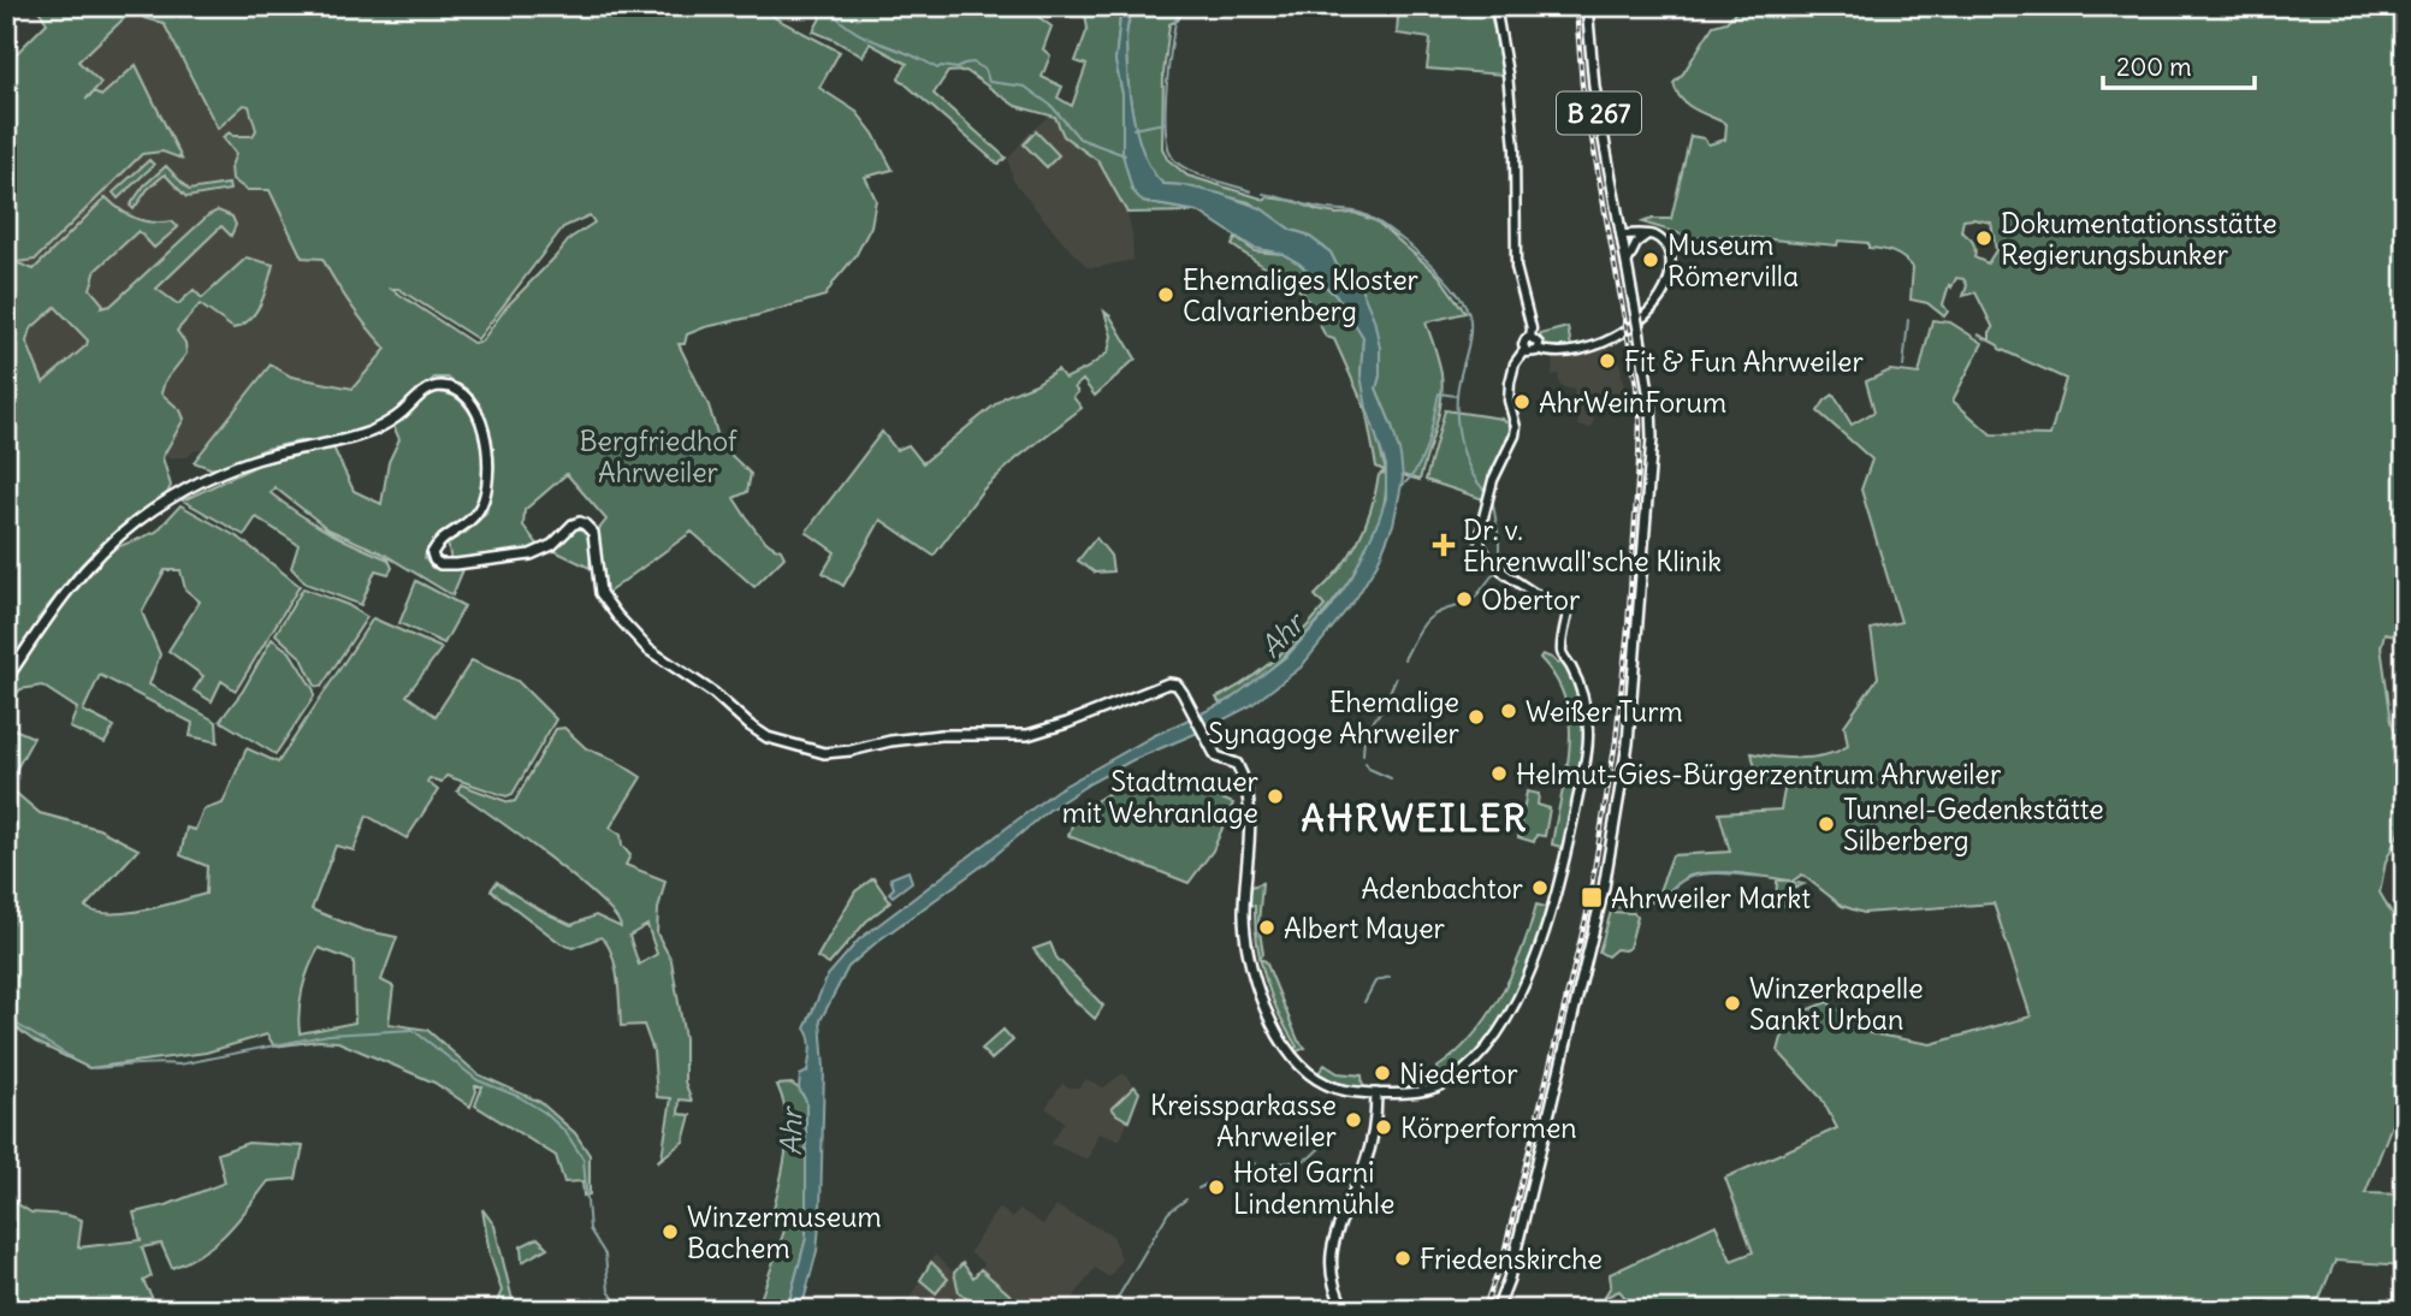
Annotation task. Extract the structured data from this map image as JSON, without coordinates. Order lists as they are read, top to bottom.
{
  "streets": {
    "main road": ["B 267"]
  },
  "districts": ["AHRWEILER"],
  "water": ["Ahr"],
  "parks": ["Bergfriedhof Ahrweiler"],
  "places": {
    "other": [
      "Dokumentationsstätte Regierungsbunker",
      "Museum Römervilla",
      "Ehemaliges Kloster Calvarienberg",
      "Fit & Fun Ahrweiler",
      "AhrWeinForum",
      "Obertor",
      "Weißer Turm",
      "Ehemalige Synagoge Ahrweiler",
      "Helmut-Gies-Bürgerzentrum Ahrweiler",
      "Stadtmauer mit Wehranlage",
      "Tunnel-Gedenkstätte Silberberg",
      "Adenbachtor",
      "Albert Mayer",
      "Winzerkapelle Sankt Urban",
      "Niedertor",
      "Kreissparkasse Ahrweiler",
      "Körperformen",
      "Hotel Garni Lindenmühle",
      "Winzermuseum Bachem",
      "Friedenskirche"
    ],
    "health": ["Dr. v. Ehrenwall'sche Klinik"],
    "transit": ["Ahrweiler Markt"]
  },
  "scale_bar": "200 m"
}
